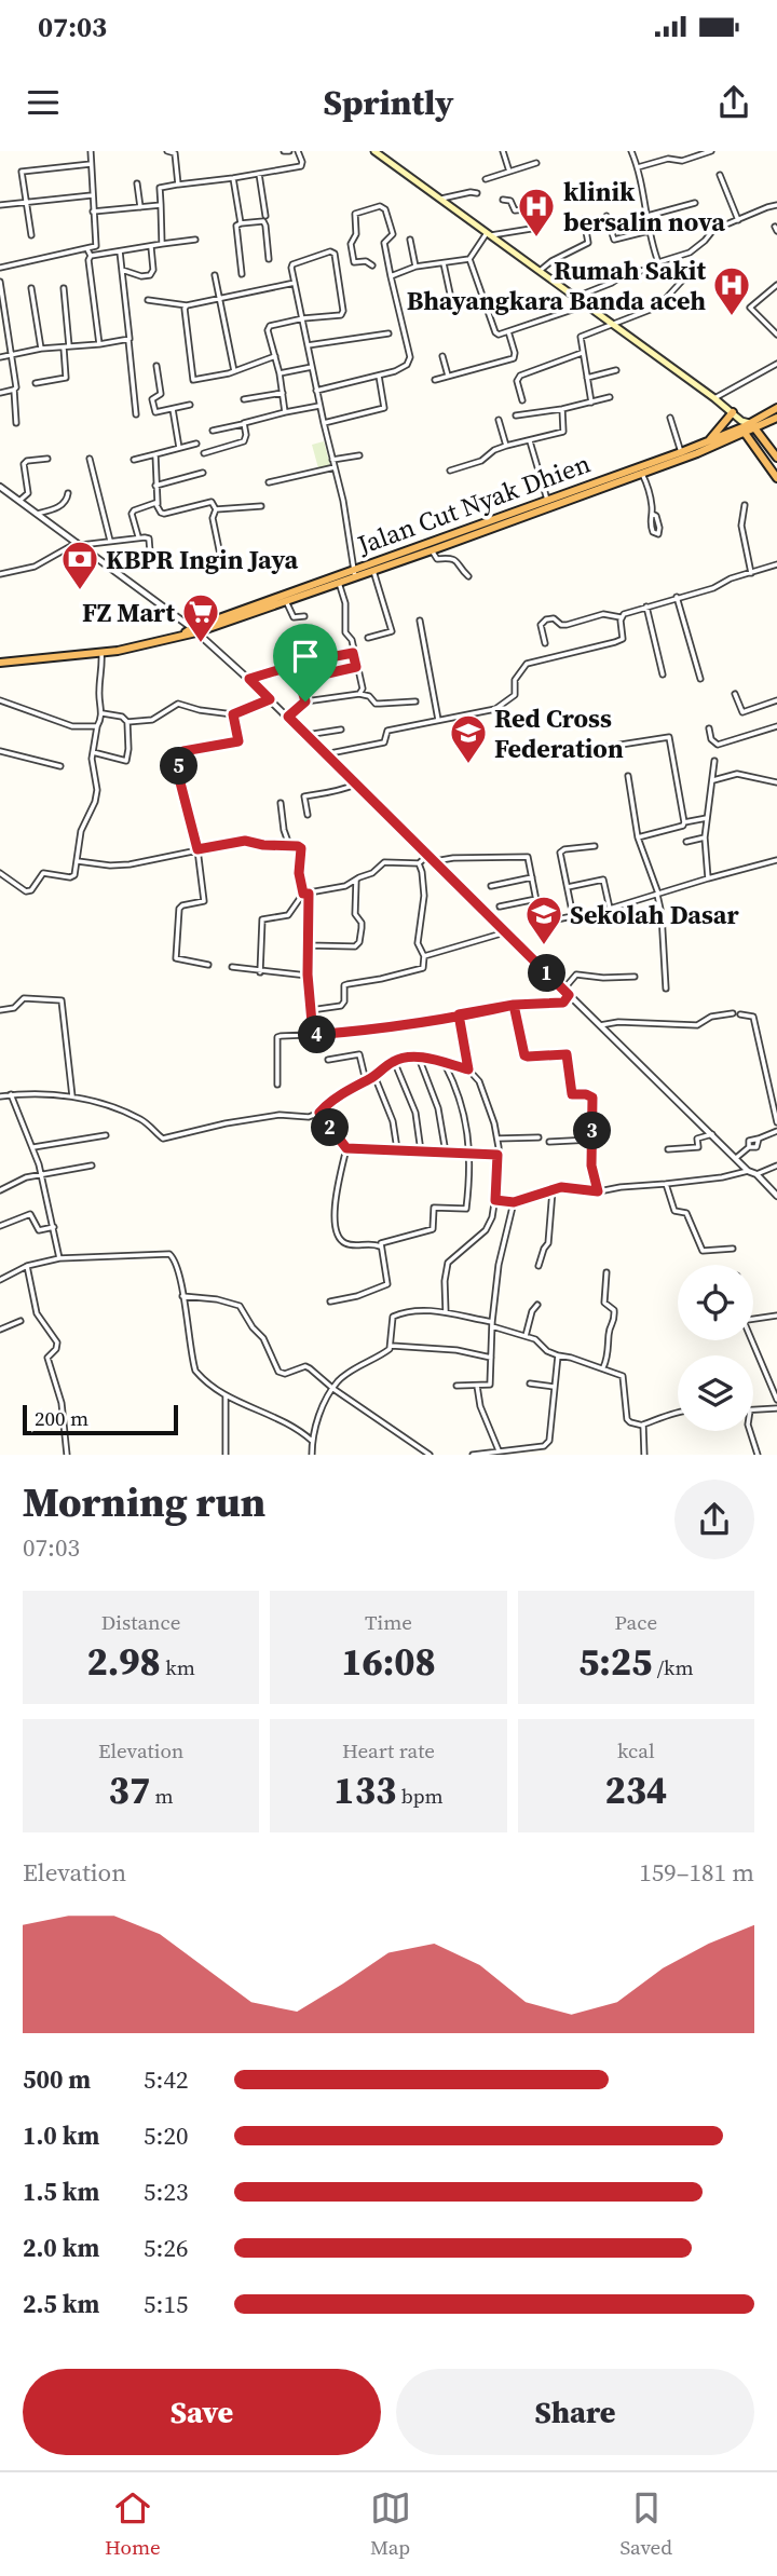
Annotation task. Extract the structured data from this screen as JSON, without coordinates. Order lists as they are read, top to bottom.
{
  "streets": {
    "highway": ["Jalan Cut Nyak Dhien"]
  },
  "places": {
    "hospital": ["klinik bersalin nova", "Rumah Sakit Bhayangkara Banda aceh"],
    "bank": ["KBPR Ingin Jaya"],
    "supermarket": ["FZ Mart"],
    "school or university": ["Red Cross Federation", "Sekolah Dasar"]
  },
  "scale_bar": "200 m",
  "page": {
    "status": "07:03",
    "header": "Sprintly",
    "pins": [
      "5",
      "1",
      "4",
      "2",
      "3"
    ],
    "scale": "200 m",
    "heading": ["Morning run", "07:03"],
    "stats": [
      ["Distance", "2.98 km"],
      ["Time", "16:08"],
      ["Pace", "5:25 /km"],
      ["Elevation", "37 m"],
      ["Heart rate", "133 bpm"],
      ["kcal", "234"]
    ],
    "chart": ["Elevation", "159–181 m"],
    "list": [
      {
        "name": "500 m",
        "note": "5:42"
      },
      {
        "name": "1.0 km",
        "note": "5:20"
      },
      {
        "name": "1.5 km",
        "note": "5:23"
      },
      {
        "name": "2.0 km",
        "note": "5:26"
      },
      {
        "name": "2.5 km",
        "note": "5:15"
      }
    ],
    "buttons": ["Save", "Share"],
    "tabs": ["Home", "Map", "Saved"]
  }
}
